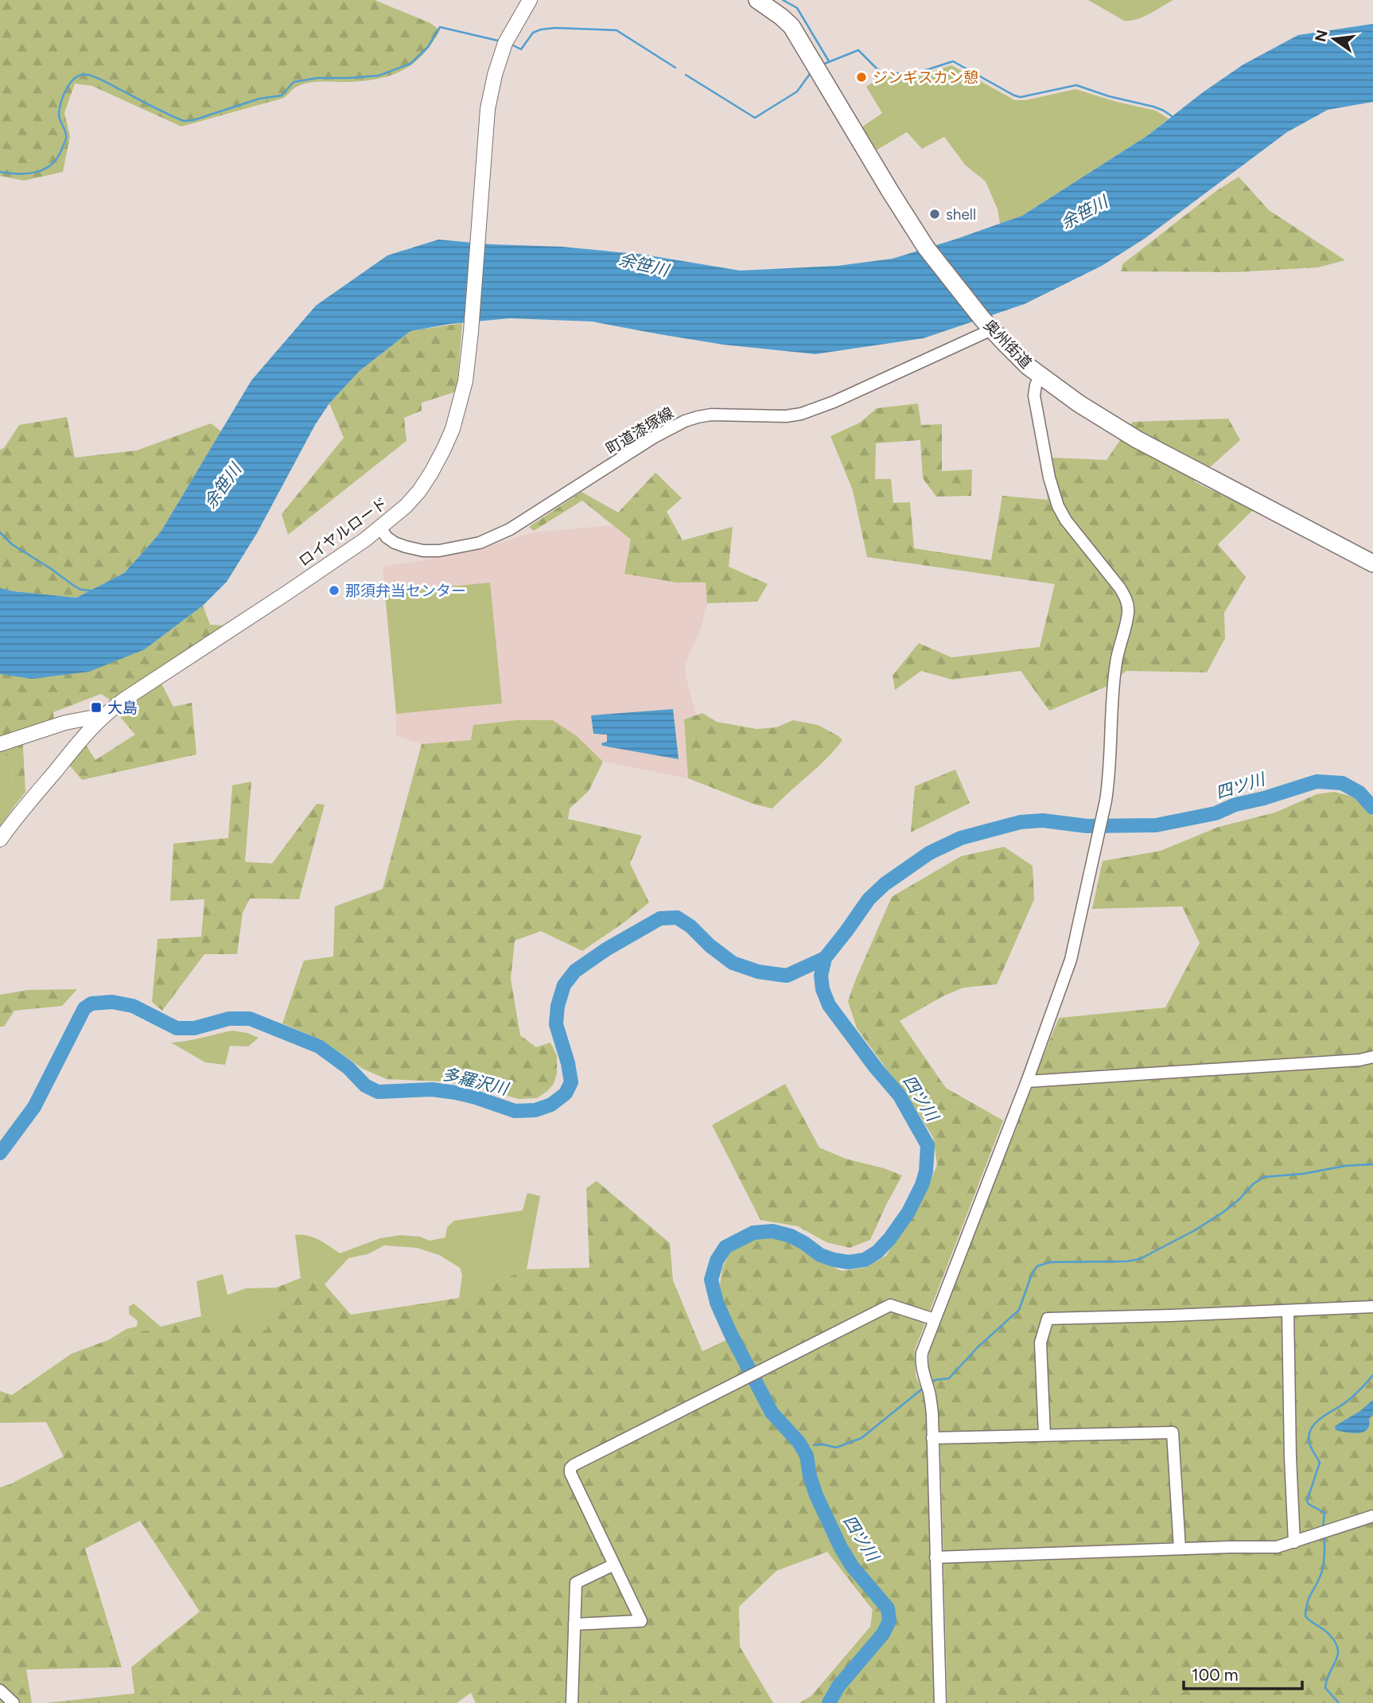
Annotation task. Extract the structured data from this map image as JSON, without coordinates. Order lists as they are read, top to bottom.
{
  "streets": {
    "highway": ["奥州街道"],
    "main road": ["ロイヤルロード"],
    "street": ["町道漆塚線"]
  },
  "crossings": [
    ["奥州街道", "町道漆塚線"],
    ["町道漆塚線", "ロイヤルロード"]
  ],
  "water": ["余笹川", "四ツ川", "多羅沢川"],
  "places": {
    "other": ["ジンギスカン憩", "shell", "那須弁当センター"],
    "transit": ["大島"]
  },
  "scale_bar": "100 m",
  "north": "left"
}
